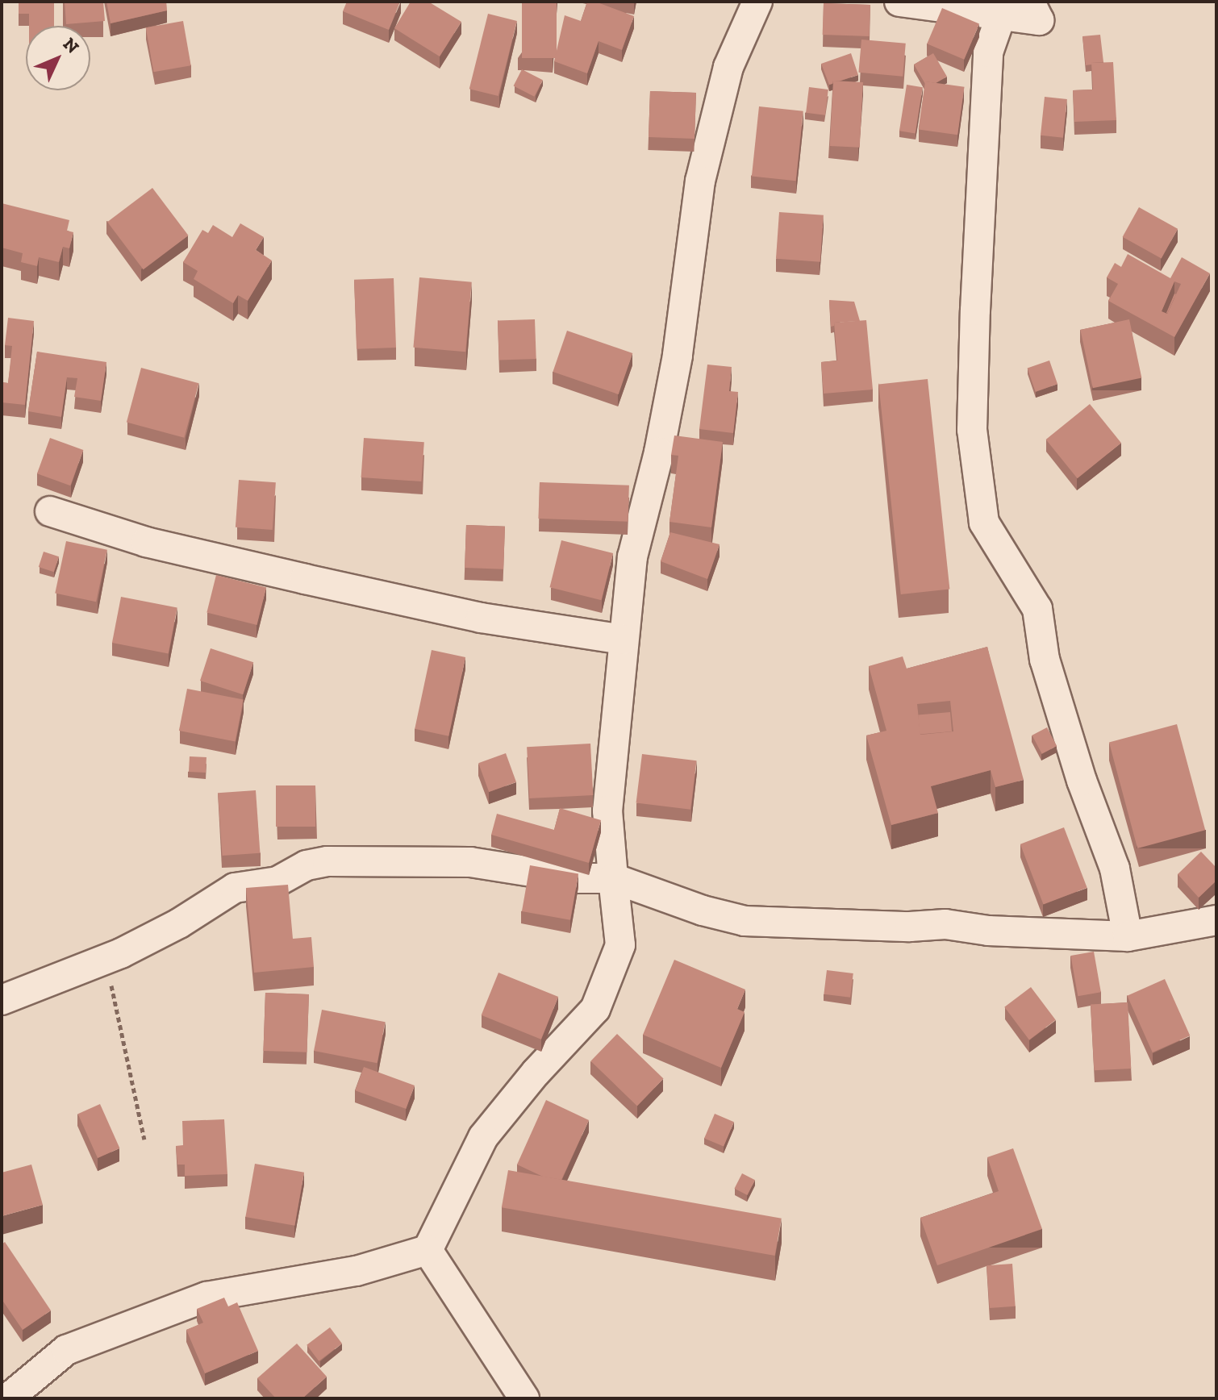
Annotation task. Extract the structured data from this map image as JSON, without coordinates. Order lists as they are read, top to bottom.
{
  "north": "top right"
}
